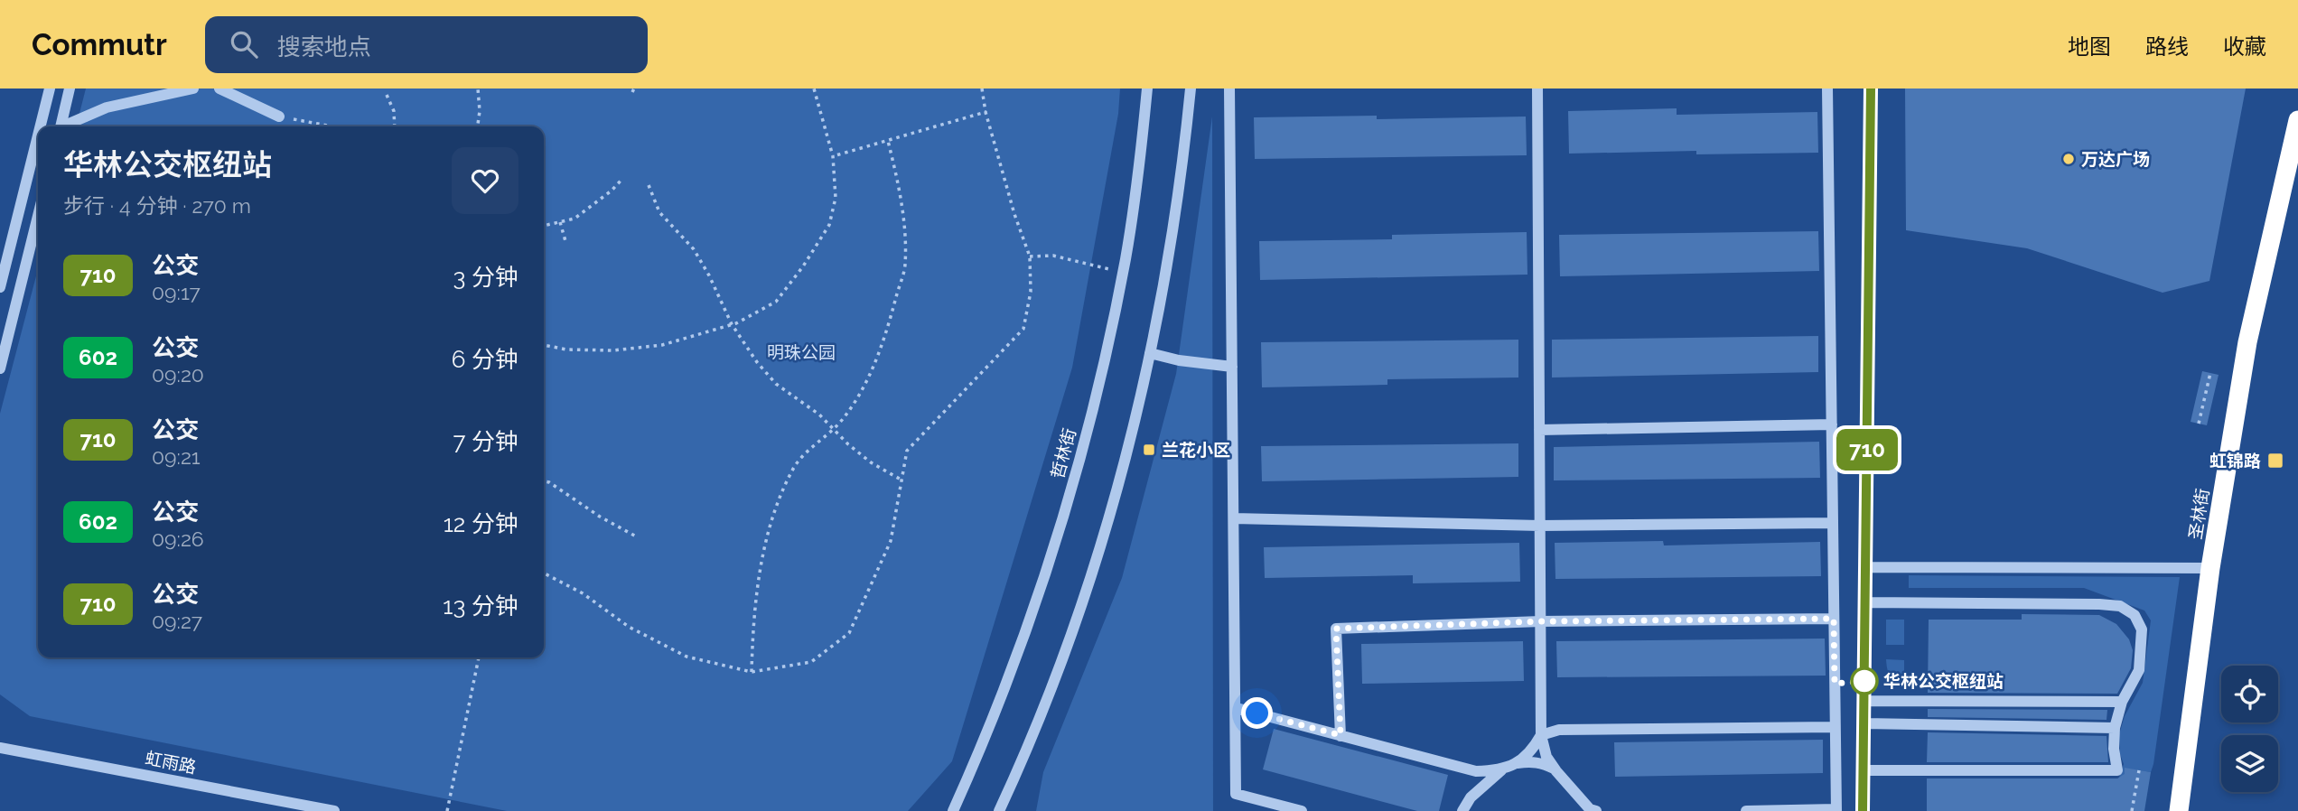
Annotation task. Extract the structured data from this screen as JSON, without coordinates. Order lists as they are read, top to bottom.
{
  "streets": {
    "highway": ["圣林街"],
    "street": ["哲林街", "虹雨路"]
  },
  "parks": ["明珠公园"],
  "places": {
    "other": ["万达广场", "华林公交枢纽站"],
    "transit": ["兰花小区", "虹锦路"]
  },
  "lines": ["bus line 710"],
  "page": {
    "header": "Commutr",
    "search": "搜索地点",
    "nav": ["地图", "路线", "收藏"],
    "on_map": "710",
    "heading": ["华林公交枢纽站", "步行 · 4 分钟 · 270 m"],
    "list": [
      {
        "mark": "710",
        "name": "公交",
        "note": "09:17",
        "value": "3 分钟"
      },
      {
        "mark": "602",
        "name": "公交",
        "note": "09:20",
        "value": "6 分钟"
      },
      {
        "mark": "710",
        "name": "公交",
        "note": "09:21",
        "value": "7 分钟"
      },
      {
        "mark": "602",
        "name": "公交",
        "note": "09:26",
        "value": "12 分钟"
      },
      {
        "mark": "710",
        "name": "公交",
        "note": "09:27",
        "value": "13 分钟"
      }
    ]
  }
}
